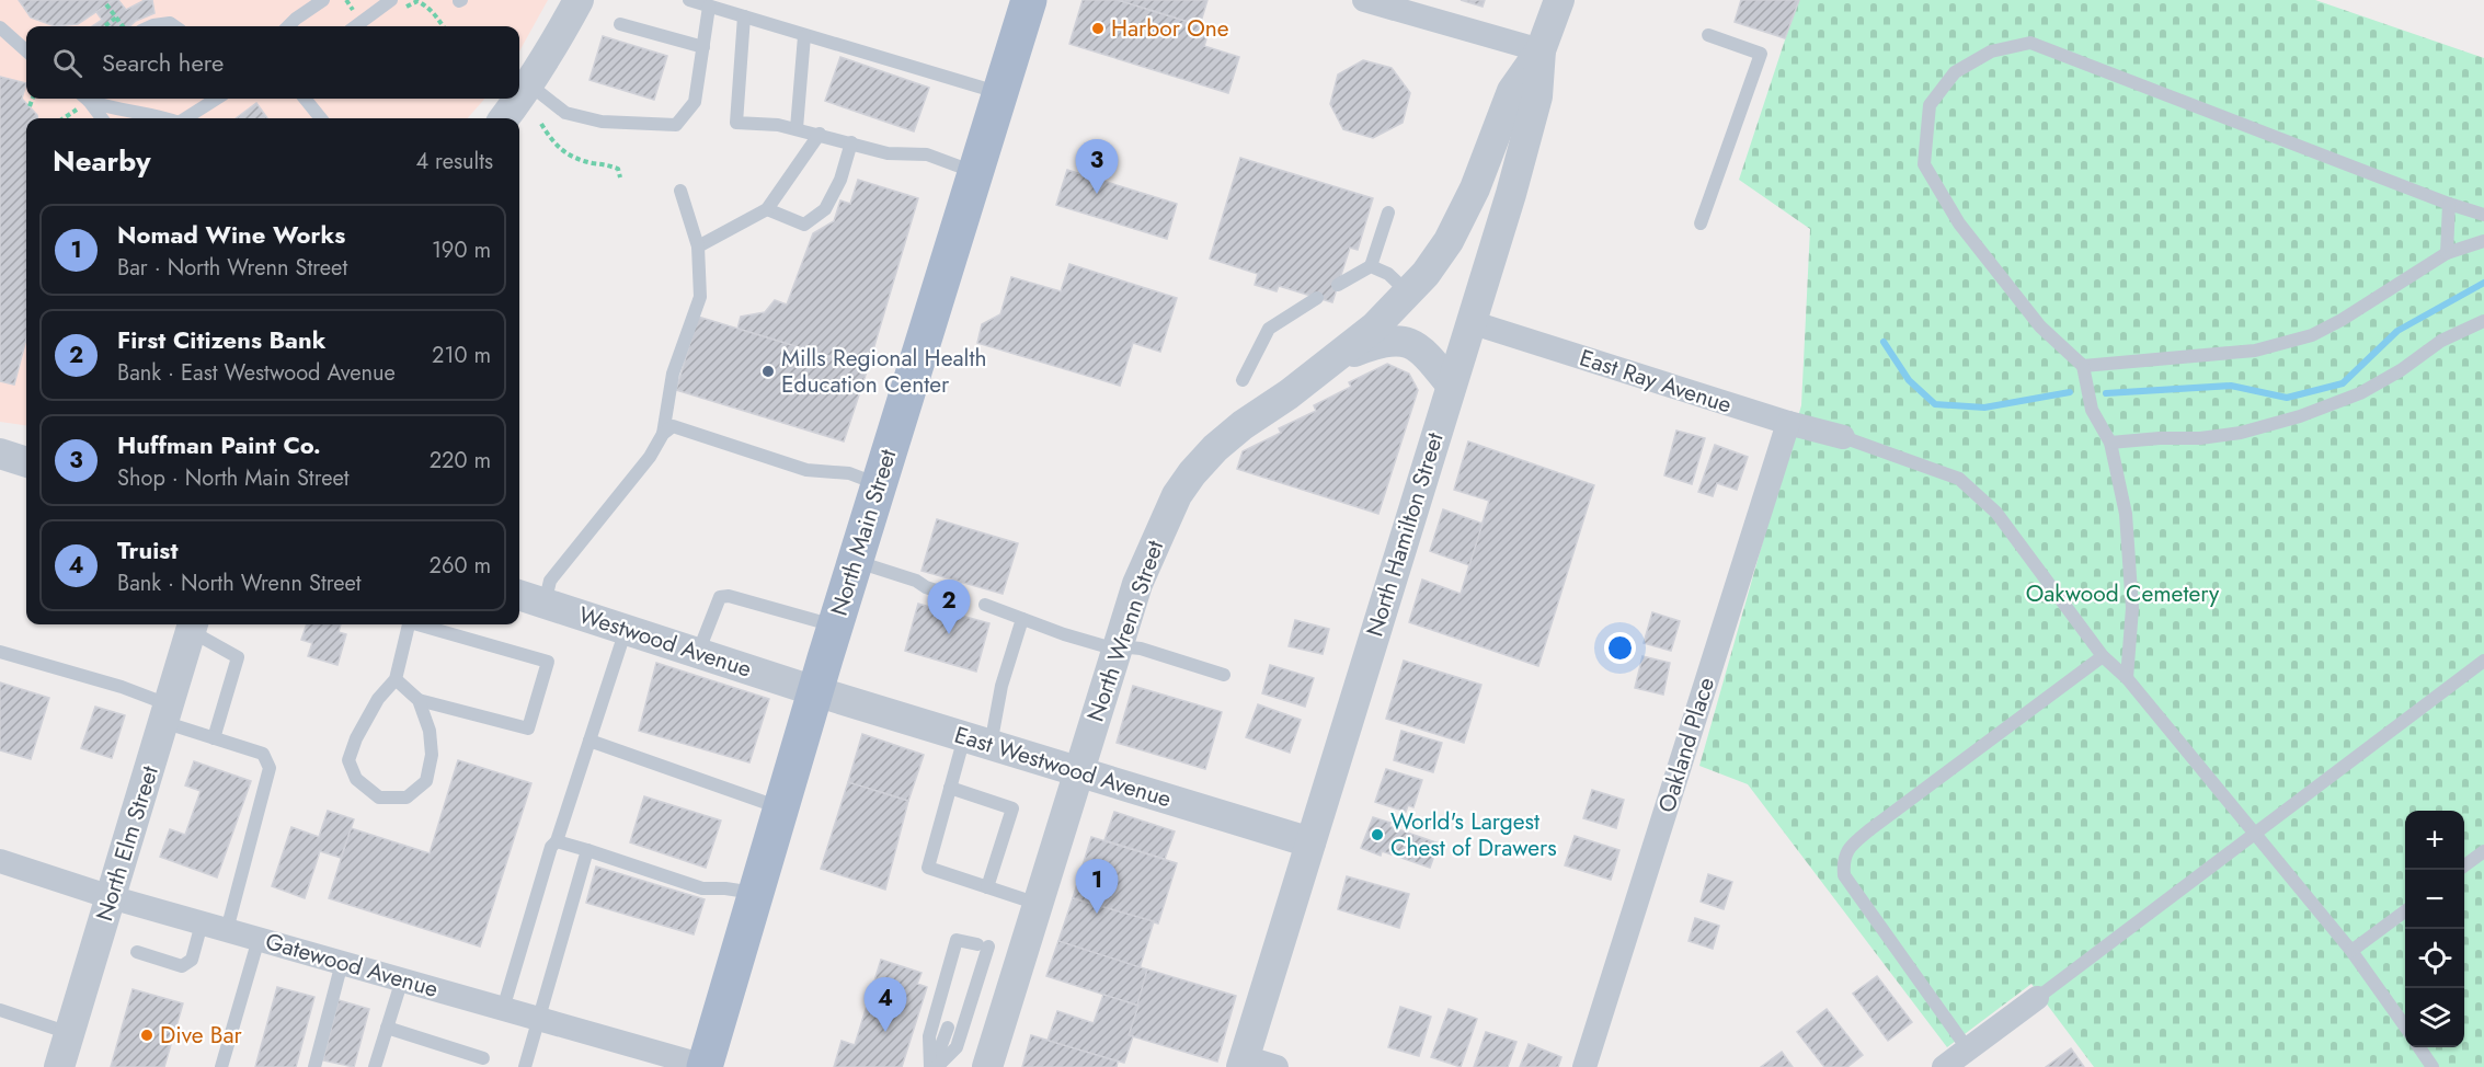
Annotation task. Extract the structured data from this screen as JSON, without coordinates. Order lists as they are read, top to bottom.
{
  "streets": {
    "main road": ["North Main Street"],
    "street": [
      "East Ray Avenue",
      "North Hamilton Street",
      "North Wrenn Street",
      "Westwood Avenue",
      "Oakland Place",
      "East Westwood Avenue",
      "North Elm Street",
      "Gatewood Avenue"
    ]
  },
  "crossings": [
    ["East Ray Avenue", "North Hamilton Street"],
    ["East Ray Avenue", "Oakland Place"],
    ["North Main Street", "Westwood Avenue"],
    ["North Main Street", "East Westwood Avenue"],
    ["North Main Street", "Gatewood Avenue"],
    ["North Hamilton Street", "North Wrenn Street"],
    ["North Hamilton Street", "East Westwood Avenue"],
    ["North Wrenn Street", "East Westwood Avenue"],
    ["Westwood Avenue", "East Westwood Avenue"],
    ["North Elm Street", "Gatewood Avenue"]
  ],
  "parks": ["Oakwood Cemetery"],
  "places": [
    "Harbor One",
    "Mills Regional Health Education Center",
    "World's Largest Chest of Drawers",
    "Dive Bar"
  ],
  "page": {
    "search": "Search here",
    "heading": ["Nearby", "4 results"],
    "pins": [
      "3",
      "2",
      "1",
      "4"
    ],
    "list": [
      {
        "mark": "1",
        "name": "Nomad Wine Works",
        "note": "Bar · North Wrenn Street",
        "value": "190 m"
      },
      {
        "mark": "2",
        "name": "First Citizens Bank",
        "note": "Bank · East Westwood Avenue",
        "value": "210 m"
      },
      {
        "mark": "3",
        "name": "Huffman Paint Co.",
        "note": "Shop · North Main Street",
        "value": "220 m"
      },
      {
        "mark": "4",
        "name": "Truist",
        "note": "Bank · North Wrenn Street",
        "value": "260 m"
      }
    ],
    "map_buttons": ["+", "−"]
  }
}
